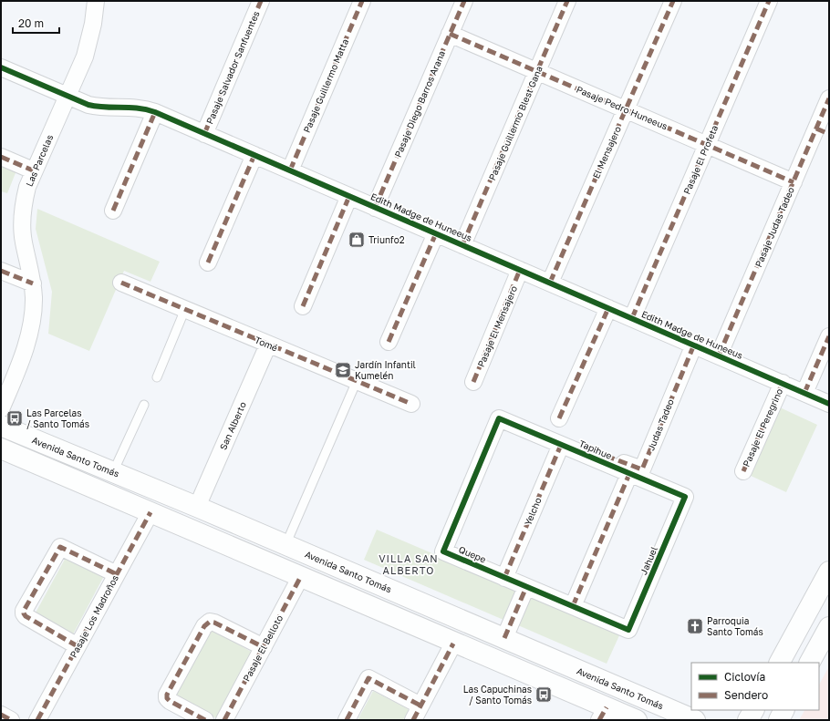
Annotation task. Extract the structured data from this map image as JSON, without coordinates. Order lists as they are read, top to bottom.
{
  "streets": {
    "main road": ["Avenida Santo Tomás"],
    "street": [
      "Pasaje Salvador Sanfuentes",
      "Pasaje Guillermo Matta",
      "Pasaje Diego Barros Arana",
      "Pasaje Pedro Huneeus",
      "Pasaje Guillermo Blest Gana",
      "El Mensajero",
      "Pasaje El Profeta",
      "Las Parcelas",
      "Edith Madge de Huneeus",
      "Pasaje Judas Tadeo",
      "Pasaje El Mensajero",
      "Tomé",
      "Judas Tadeo",
      "San Alberto",
      "Pasaje El Peregrino",
      "Tapihue",
      "Yelcho",
      "Quepe",
      "Jahuel",
      "Pasaje Los Madroños",
      "Pasaje El Belloto"
    ]
  },
  "crossings": [
    ["Pasaje Salvador Sanfuentes", "Edith Madge de Huneeus"],
    ["Pasaje Guillermo Matta", "Edith Madge de Huneeus"],
    ["Pasaje Diego Barros Arana", "Pasaje Pedro Huneeus"],
    ["Pasaje Diego Barros Arana", "Edith Madge de Huneeus"],
    ["Pasaje Pedro Huneeus", "Pasaje Guillermo Blest Gana"],
    ["Pasaje Pedro Huneeus", "El Mensajero"],
    ["Pasaje Pedro Huneeus", "Pasaje El Profeta"],
    ["Pasaje Pedro Huneeus", "Pasaje Judas Tadeo"],
    ["Pasaje Guillermo Blest Gana", "Edith Madge de Huneeus"],
    ["El Mensajero", "Edith Madge de Huneeus"],
    ["Pasaje El Profeta", "Edith Madge de Huneeus"],
    ["Las Parcelas", "Edith Madge de Huneeus"],
    ["Edith Madge de Huneeus", "Pasaje Judas Tadeo"],
    ["Edith Madge de Huneeus", "Pasaje El Mensajero"],
    ["Edith Madge de Huneeus", "Judas Tadeo"],
    ["Edith Madge de Huneeus", "Pasaje El Peregrino"],
    ["Tomé", "San Alberto"],
    ["San Alberto", "Avenida Santo Tomás"],
    ["Tapihue", "Yelcho"],
    ["Tapihue", "Quepe"],
    ["Tapihue", "Jahuel"],
    ["Yelcho", "Quepe"],
    ["Quepe", "Jahuel"]
  ],
  "districts": ["VILLA SAN ALBERTO"],
  "places": {
    "shop": ["Triunfo2"],
    "school or university": ["Jardín Infantil Kumelén"],
    "bus stop": ["Las Parcelas / Santo Tomás", "Las Capuchinas / Santo Tomás"],
    "church": ["Parroquia Santo Tomás"]
  },
  "legend": ["Ciclovía", "Sendero"],
  "scale_bar": "20 m"
}
